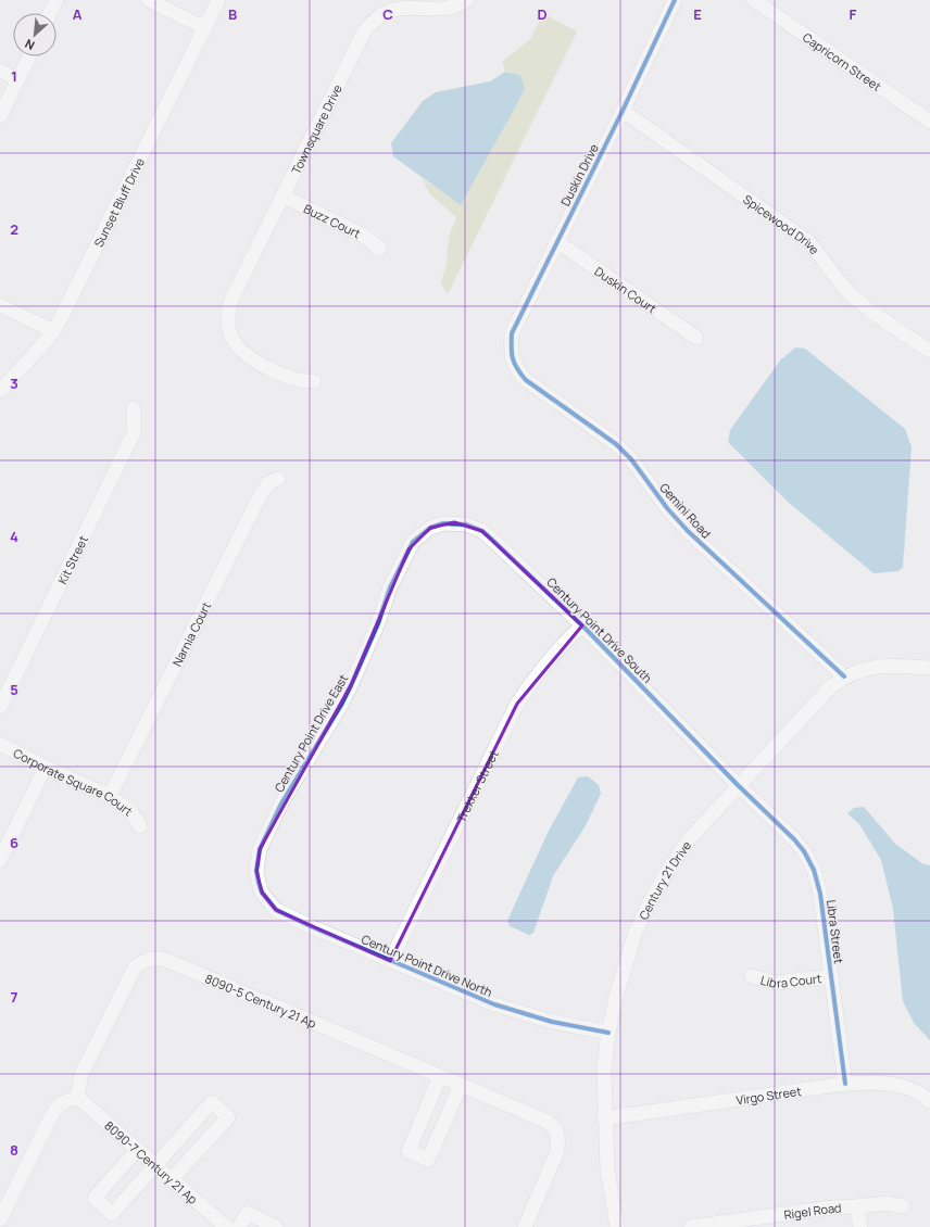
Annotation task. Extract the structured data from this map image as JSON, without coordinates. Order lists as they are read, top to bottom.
{
  "streets": {
    "street": [
      "Capricorn Street",
      "Townsquare Drive",
      "Duskin Drive",
      "Sunset Bluff Drive",
      "Buzz Court",
      "Spicewood Drive",
      "Duskin Court",
      "Gemini Road",
      "Kit Street",
      "Century Point Drive South",
      "Narnia Court",
      "Century Point Drive East",
      "Corporate Square Court",
      "Trekker Street",
      "Century 21 Drive",
      "Libra Street",
      "Century Point Drive North",
      "Libra Court",
      "8090-5 Century 21 Ap",
      "Virgo Street",
      "8090-7 Century 21 Ap",
      "Rigel Road"
    ]
  },
  "crossings": [
    ["Townsquare Drive", "Buzz Court"],
    ["Duskin Drive", "Spicewood Drive"],
    ["Duskin Drive", "Duskin Court"],
    ["Duskin Drive", "Gemini Road"],
    ["Gemini Road", "Century 21 Drive"],
    ["Century Point Drive South", "Century Point Drive East"],
    ["Century Point Drive South", "Trekker Street"],
    ["Century Point Drive South", "Century 21 Drive"],
    ["Century Point Drive South", "Libra Street"],
    ["Narnia Court", "Corporate Square Court"],
    ["Century Point Drive East", "Century Point Drive North"],
    ["Trekker Street", "Century Point Drive North"],
    ["Century 21 Drive", "Libra Street"],
    ["Century 21 Drive", "Century Point Drive North"],
    ["Century 21 Drive", "Virgo Street"],
    ["Libra Street", "Libra Court"],
    ["Libra Street", "Virgo Street"],
    ["8090-5 Century 21 Ap", "8090-7 Century 21 Ap"]
  ],
  "north": "bottom left",
  "grid": {
    "columns": [
      "A",
      "B",
      "C",
      "D",
      "E",
      "F"
    ],
    "rows": [
      "1",
      "2",
      "3",
      "4",
      "5",
      "6",
      "7",
      "8"
    ]
  }
}
